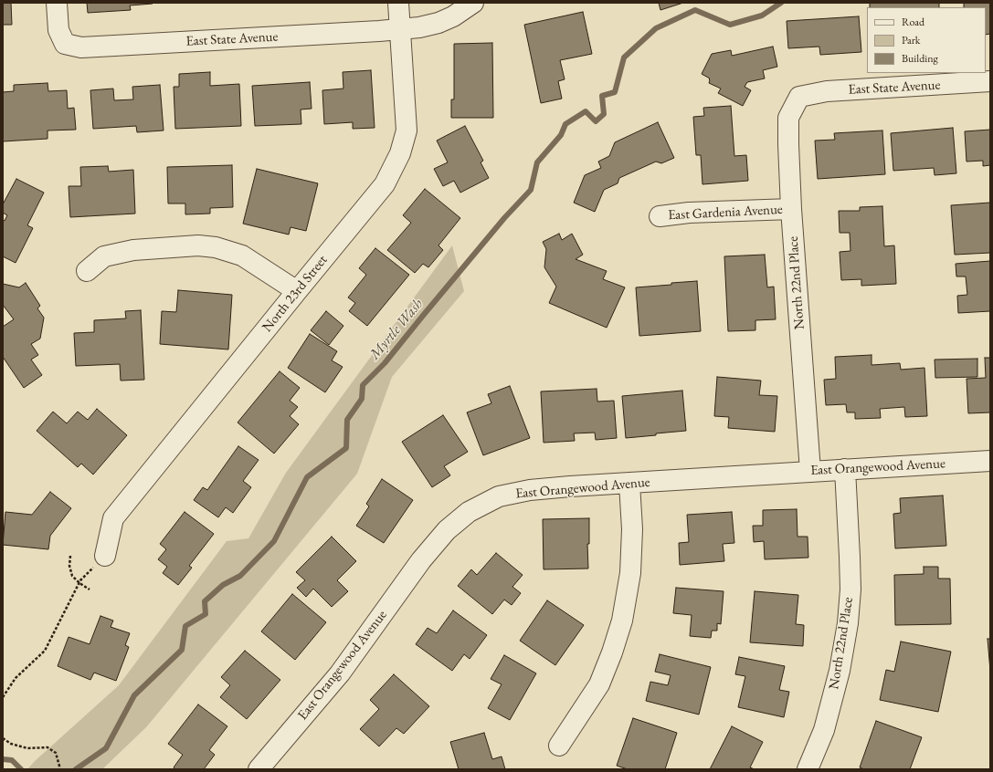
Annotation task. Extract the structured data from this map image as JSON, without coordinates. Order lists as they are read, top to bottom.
{
  "streets": {
    "street": [
      "East State Avenue",
      "East Gardenia Avenue",
      "North 22nd Place",
      "North 23rd Street",
      "East Orangewood Avenue"
    ]
  },
  "crossings": [
    ["East State Avenue", "North 22nd Place"],
    ["East State Avenue", "North 23rd Street"],
    ["East Gardenia Avenue", "North 22nd Place"],
    ["North 22nd Place", "East Orangewood Avenue"]
  ],
  "water": ["Myrtle Wash"],
  "legend": ["Road", "Park", "Building"]
}
